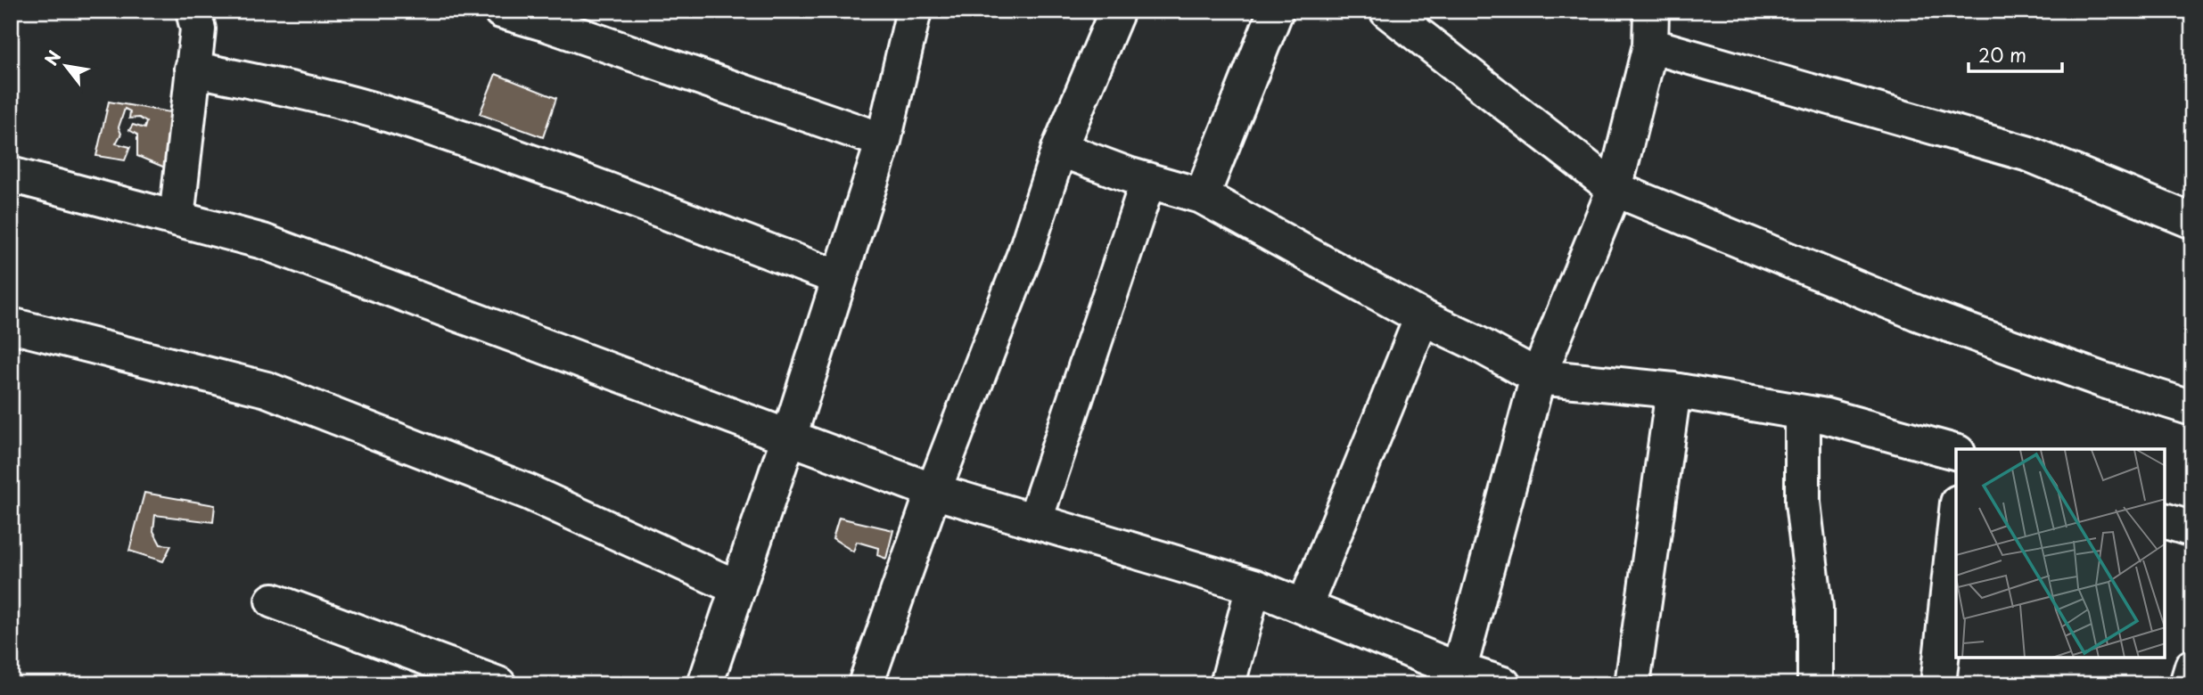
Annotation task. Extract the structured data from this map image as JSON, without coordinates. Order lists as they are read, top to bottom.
{
  "scale_bar": "20 m",
  "north": "top left"
}
